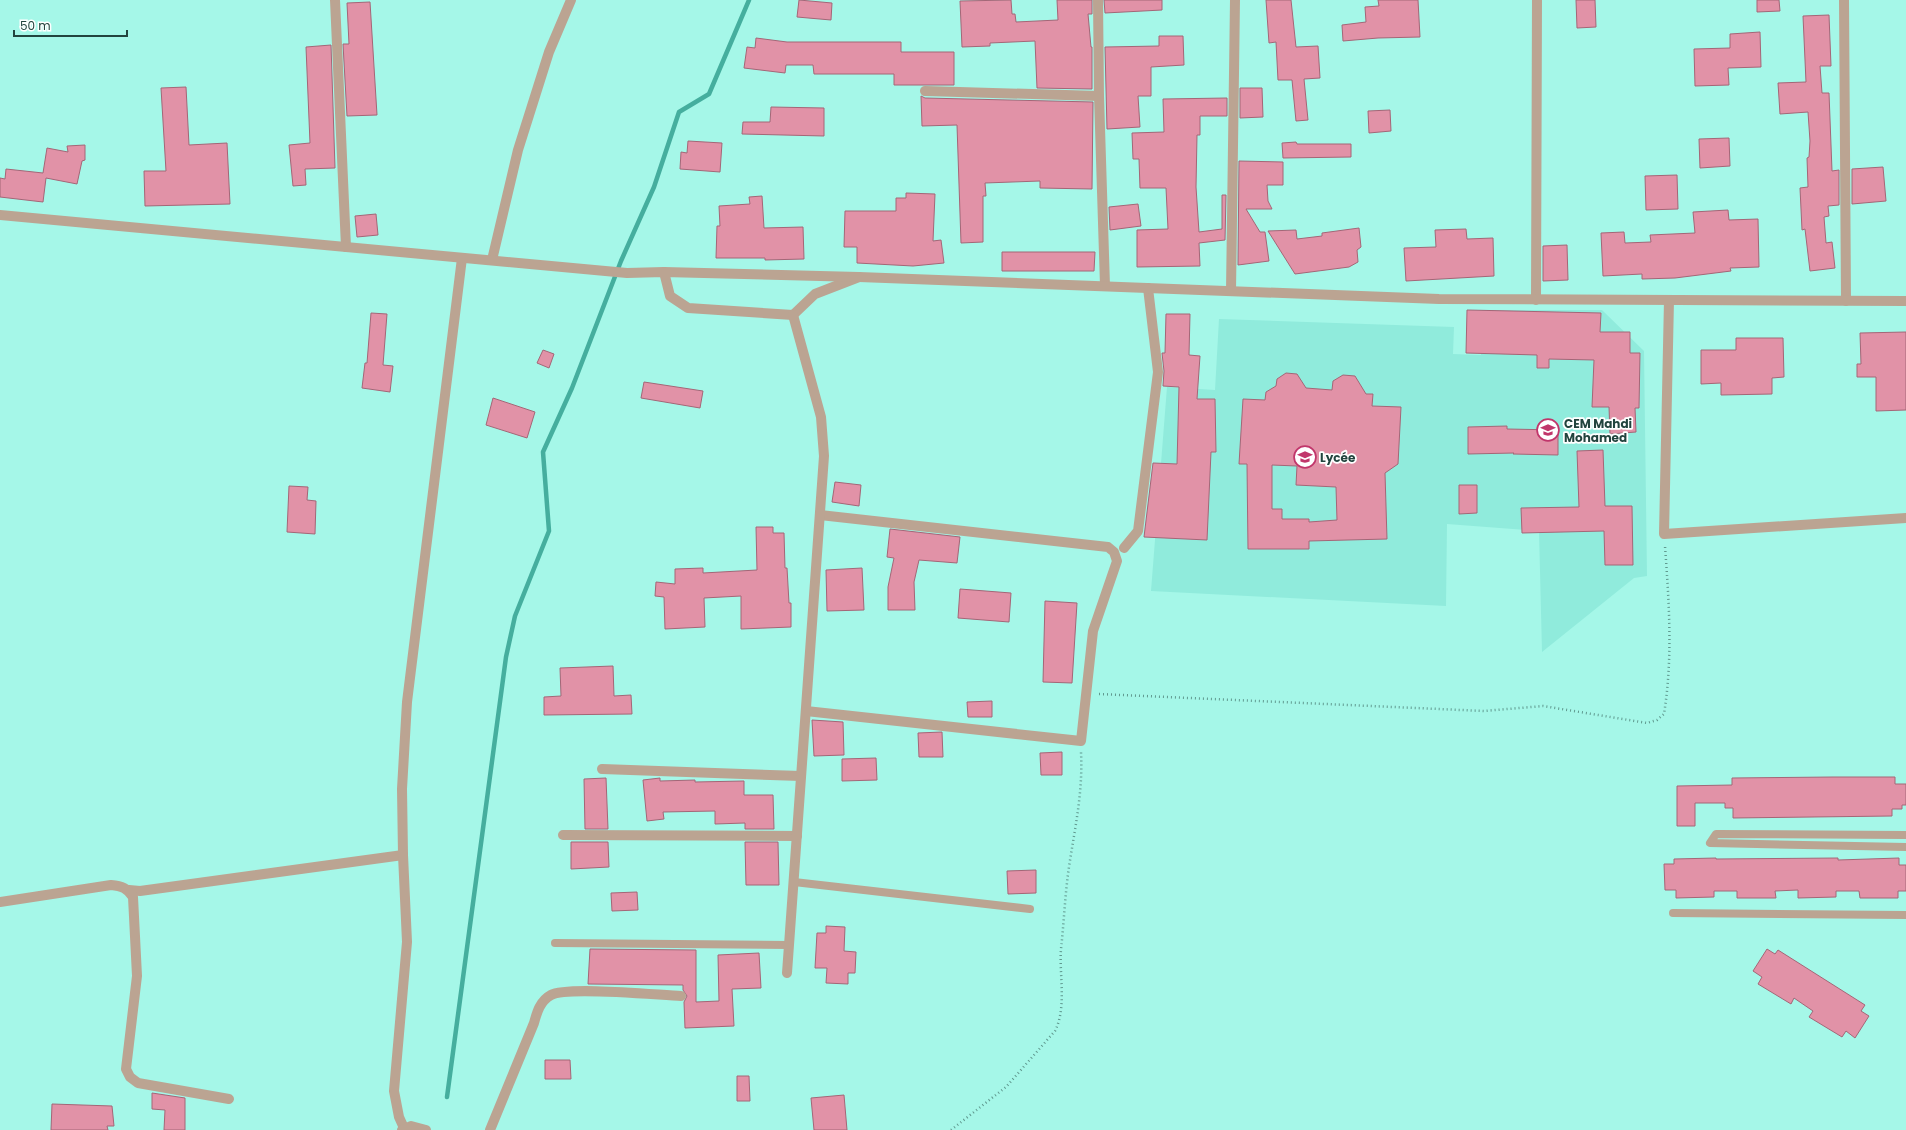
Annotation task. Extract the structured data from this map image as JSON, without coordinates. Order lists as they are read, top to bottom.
{
  "places": {
    "school or university": ["CEM Mahdi Mohamed", "Lycée"]
  },
  "scale_bar": "50 m"
}
